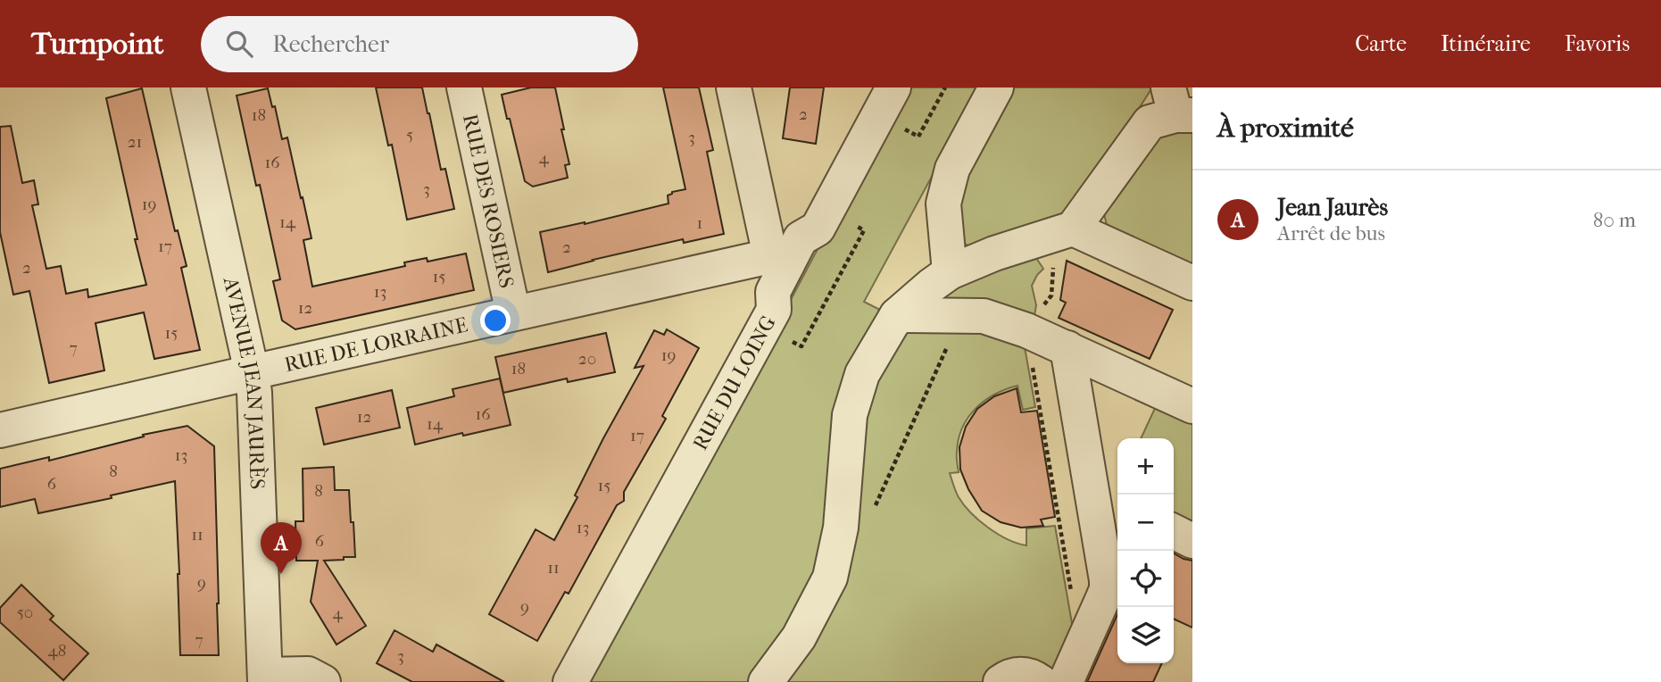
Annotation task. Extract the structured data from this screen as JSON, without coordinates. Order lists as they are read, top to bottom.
{
  "streets": {
    "street": [
      "RUE DES ROSIERS",
      "RUE DE LORRAINE",
      "AVENUE JEAN JAURÈS",
      "RUE DU LOING"
    ]
  },
  "crossings": [
    ["RUE DES ROSIERS", "RUE DE LORRAINE"],
    ["RUE DE LORRAINE", "AVENUE JEAN JAURÈS"],
    ["RUE DE LORRAINE", "RUE DU LOING"]
  ],
  "house_numbers": [
    "2",
    "18",
    "5",
    "3",
    "21",
    "4",
    "16",
    "3",
    "19",
    "14",
    "1",
    "17",
    "2",
    "2",
    "15",
    "13",
    "12",
    "15",
    "7",
    "19",
    "20",
    "18",
    "16",
    "12",
    "14",
    "17",
    "13",
    "8",
    "6",
    "15",
    "8",
    "13",
    "11",
    "6",
    "11",
    "9",
    "9",
    "50",
    "4",
    "7",
    "48",
    "3"
  ],
  "page": {
    "header": "Turnpoint",
    "search": "Rechercher",
    "nav": ["Carte", "Itinéraire", "Favoris"],
    "heading": "À proximité",
    "list": [
      {
        "mark": "A",
        "name": "Jean Jaurès",
        "note": "Arrêt de bus",
        "value": "80 m"
      }
    ],
    "map_buttons": ["+", "−"],
    "pins": "A"
  }
}
